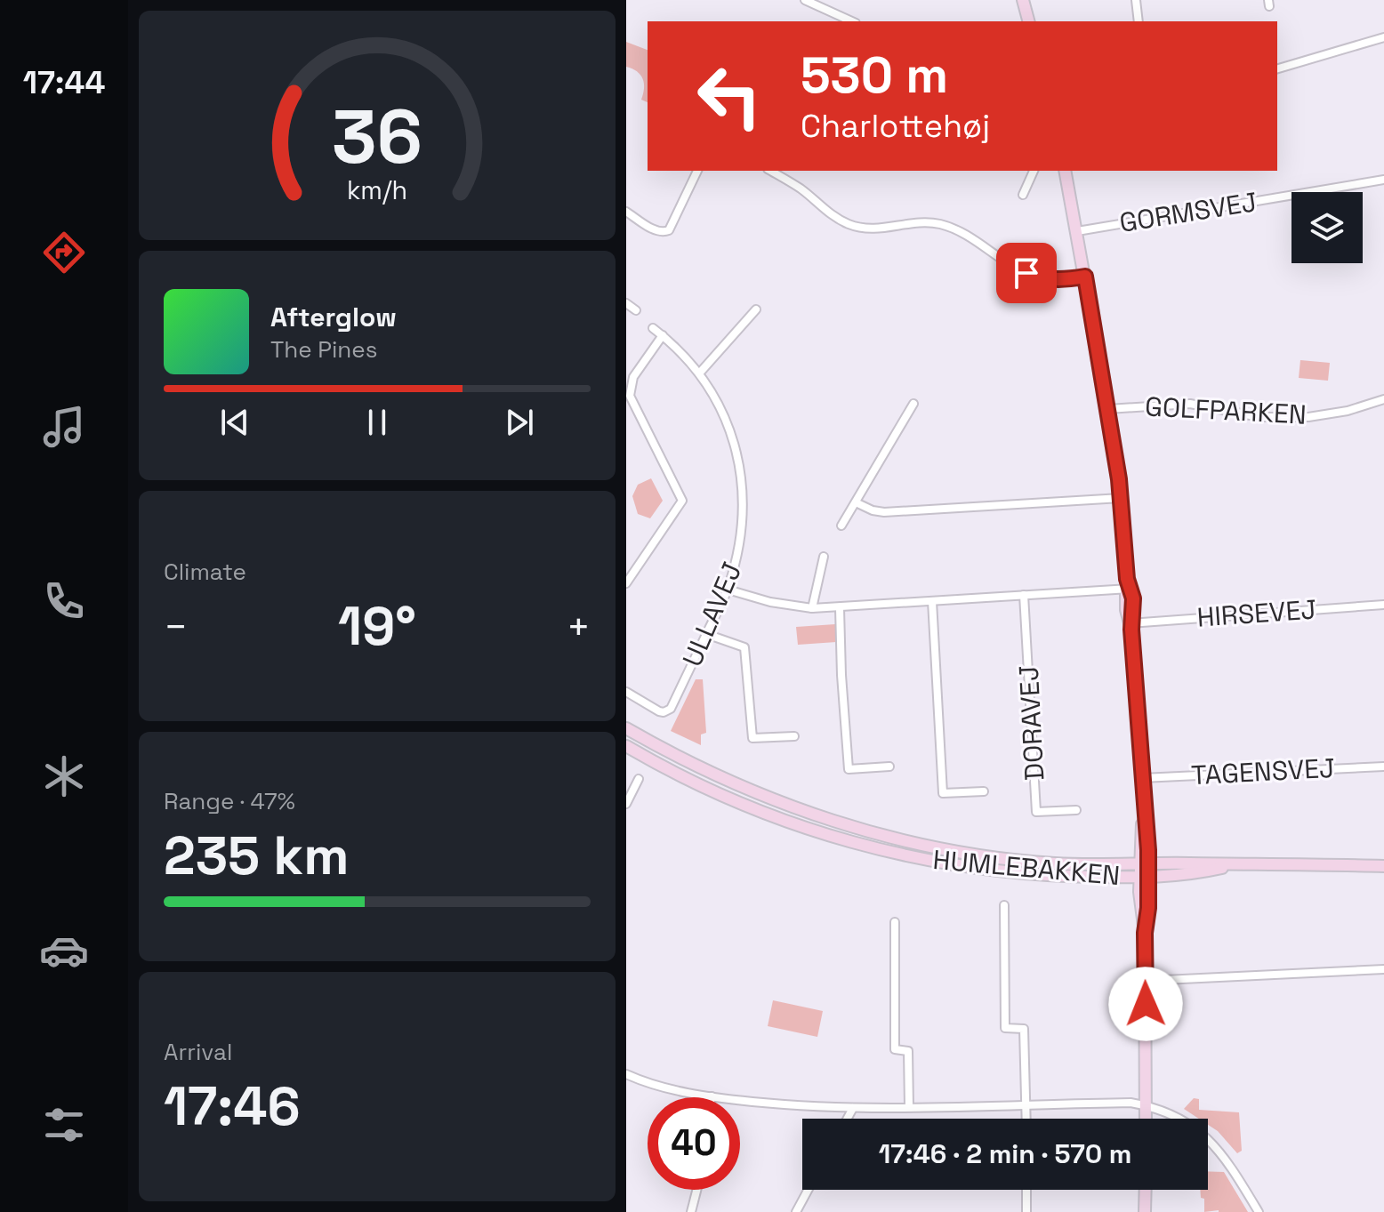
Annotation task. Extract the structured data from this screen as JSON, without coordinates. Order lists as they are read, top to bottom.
{
  "streets": {
    "street": [
      "GORMSVEJ",
      "GOLFPARKEN",
      "HIRSEVEJ",
      "ULLAVEJ",
      "DORAVEJ",
      "TAGENSVEJ",
      "HUMLEBAKKEN"
    ]
  },
  "page": {
    "tabs": "17:44",
    "turn": ["530 m", "Charlottehøj"],
    "song": ["Afterglow", "The Pines"],
    "tile": [
      "Climate",
      ["Range · 47%", "235 km"],
      ["Arrival", "17:46"]
    ],
    "heat": ["−", "19°", "+"],
    "limit": "40",
    "trip": "17:46 · 2 min · 570 m",
    "gauge": ["36", "km/h"]
  }
}
